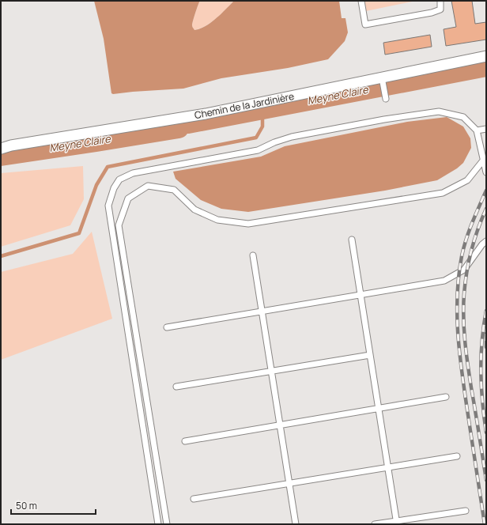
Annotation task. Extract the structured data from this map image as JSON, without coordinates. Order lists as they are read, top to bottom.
{
  "streets": {
    "street": ["Chemin de la Jardinière"]
  },
  "water": ["Meyne Claire"],
  "scale_bar": "50 m"
}
